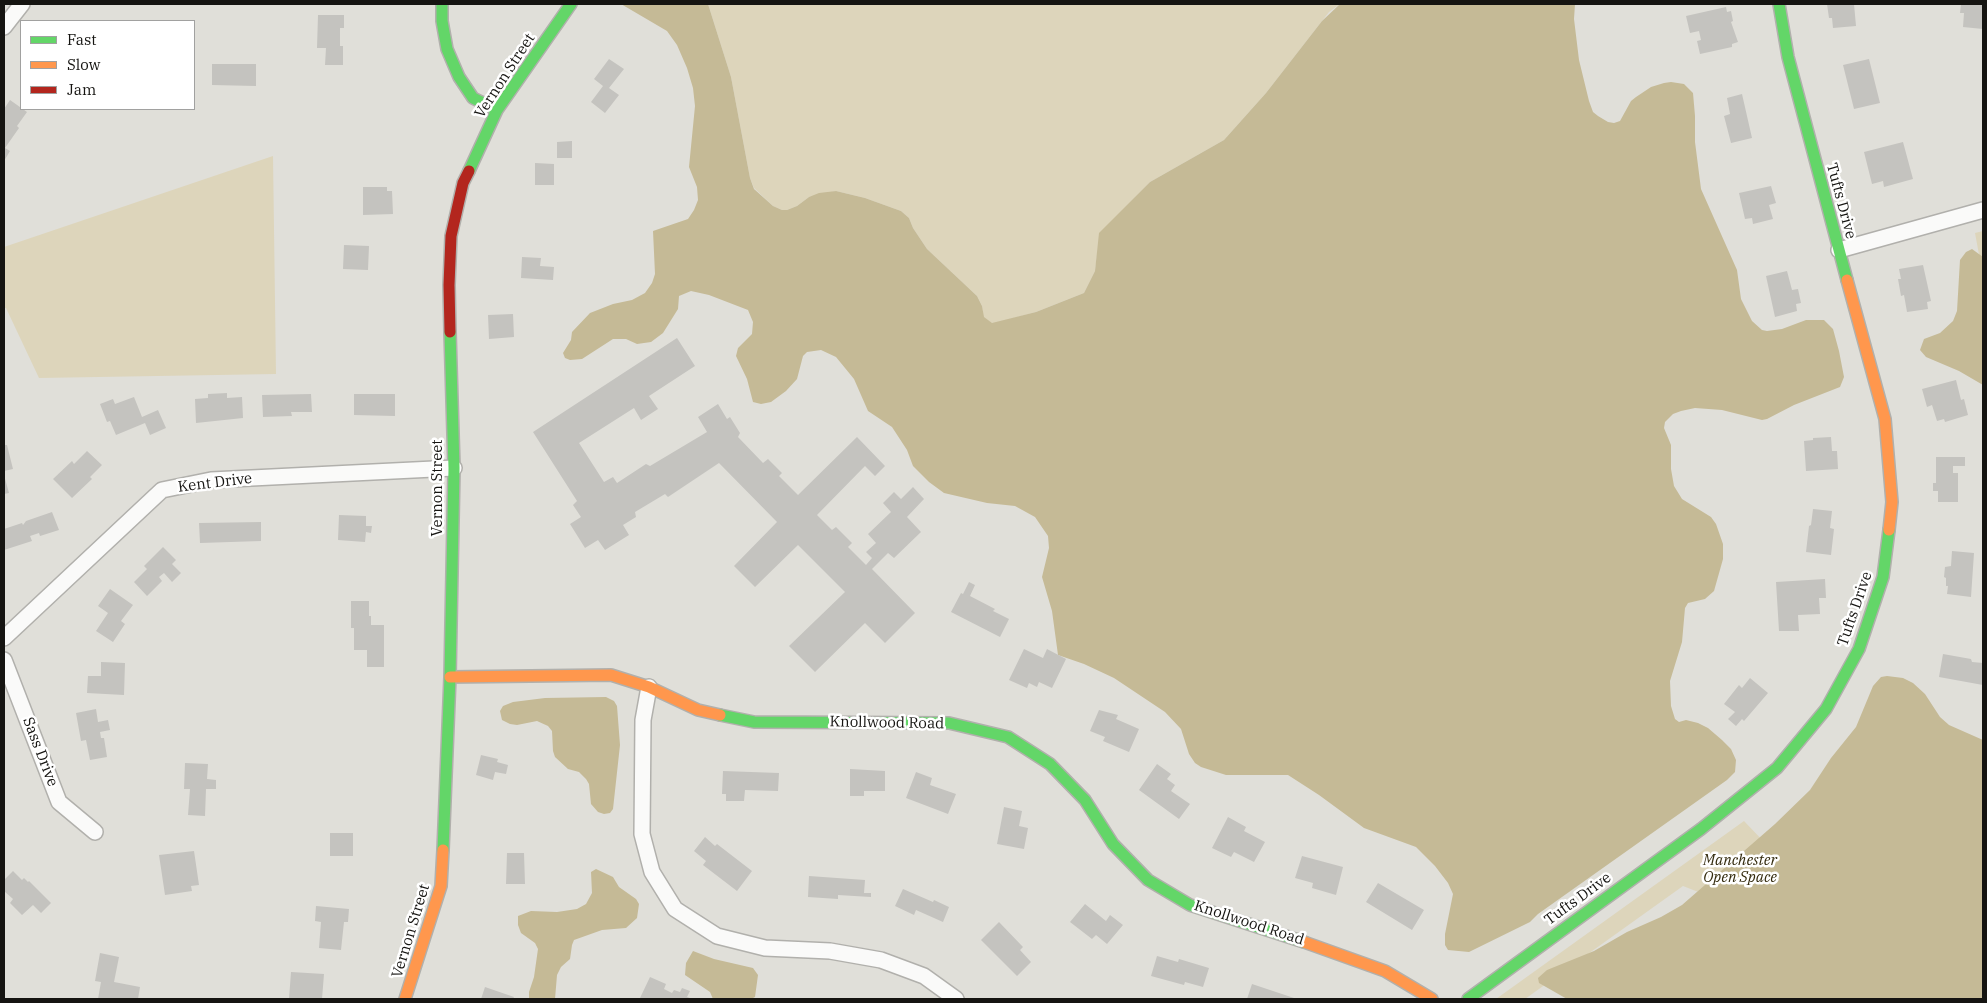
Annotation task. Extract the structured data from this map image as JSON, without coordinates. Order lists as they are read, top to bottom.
{
  "streets": {
    "street": [
      "Vernon Street",
      "Tufts Drive",
      "Kent Drive",
      "Knollwood Road",
      "Sass Drive"
    ]
  },
  "crossings": [
    ["Vernon Street", "Kent Drive"],
    ["Vernon Street", "Knollwood Road"]
  ],
  "parks": ["Manchester Open Space"],
  "legend": ["Fast", "Slow", "Jam"]
}
